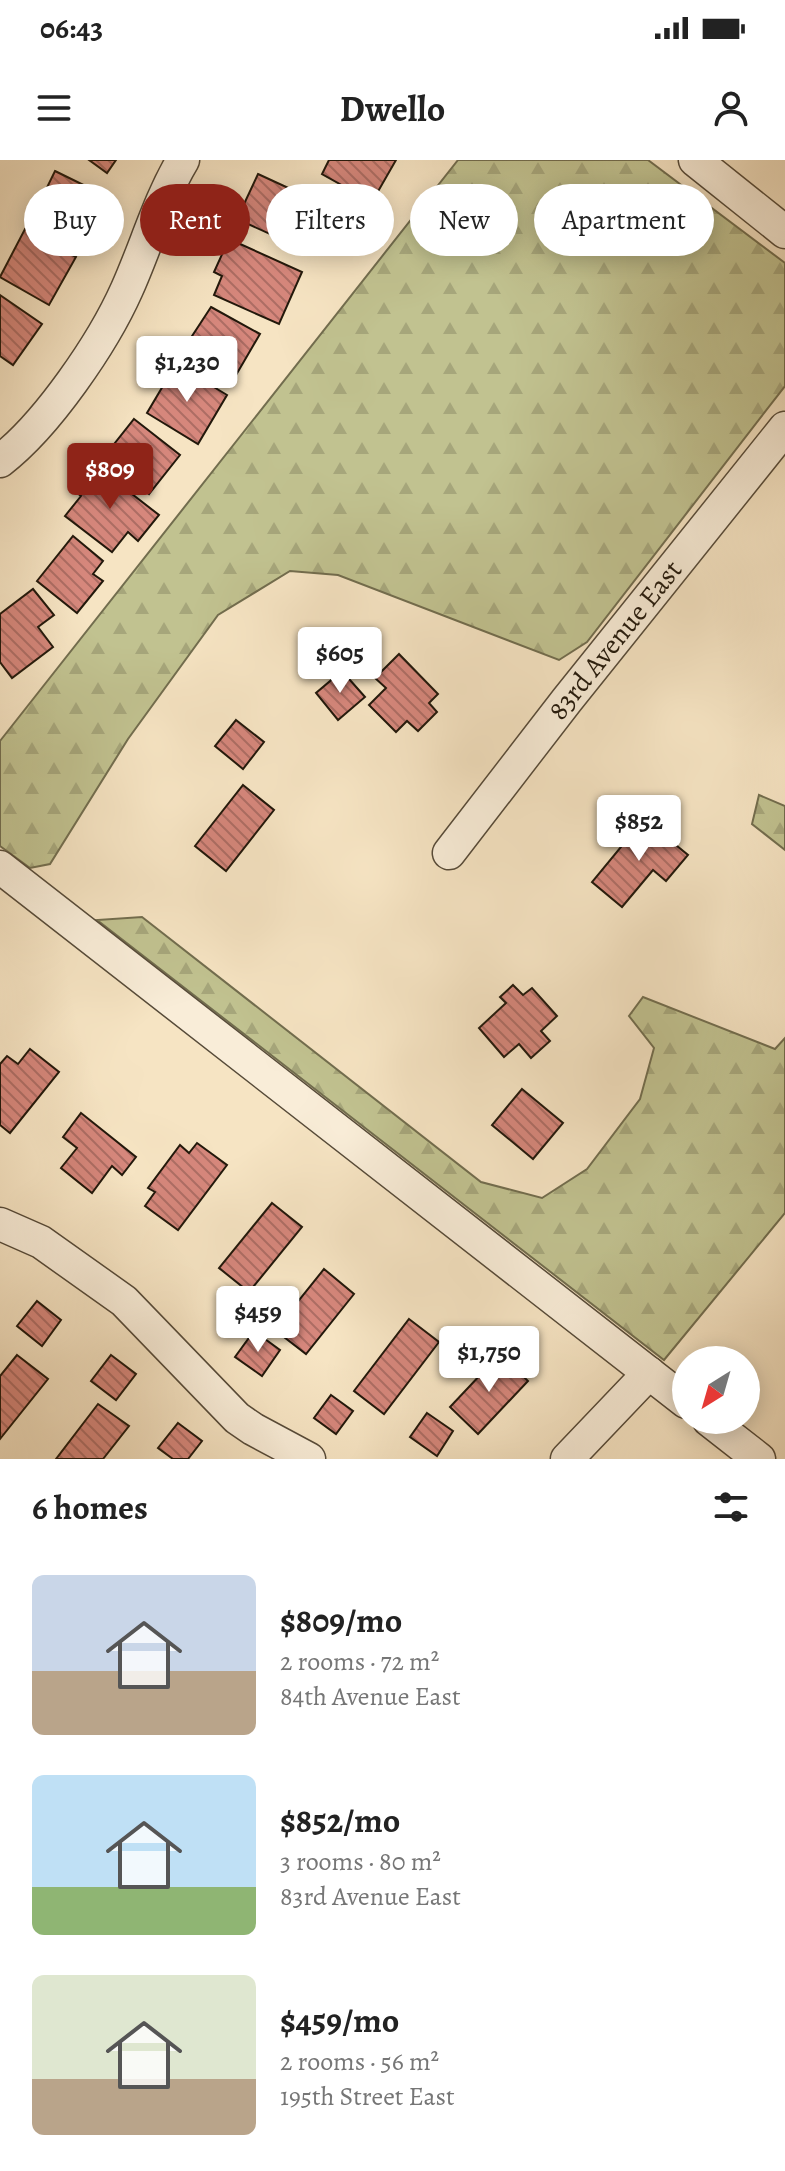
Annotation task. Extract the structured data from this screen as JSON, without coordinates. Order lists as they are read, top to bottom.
{
  "streets": {
    "street": ["83rd Avenue East"]
  },
  "north": "bottom left",
  "page": {
    "status": "06:43",
    "header": "Dwello",
    "chip": [
      "Buy",
      "Rent",
      "Filters",
      "New",
      "Apartment"
    ],
    "price": [
      "$1,230",
      "$809",
      "$605",
      "$852",
      "$459",
      "$1,750"
    ],
    "heading": "6 homes",
    "list": [
      {
        "name": "$809/mo",
        "note": "2 rooms · 72 m² · 84th Avenue East"
      },
      {
        "name": "$852/mo",
        "note": "3 rooms · 80 m² · 83rd Avenue East"
      },
      {
        "name": "$459/mo",
        "note": "2 rooms · 56 m² · 195th Street East"
      }
    ]
  }
}
